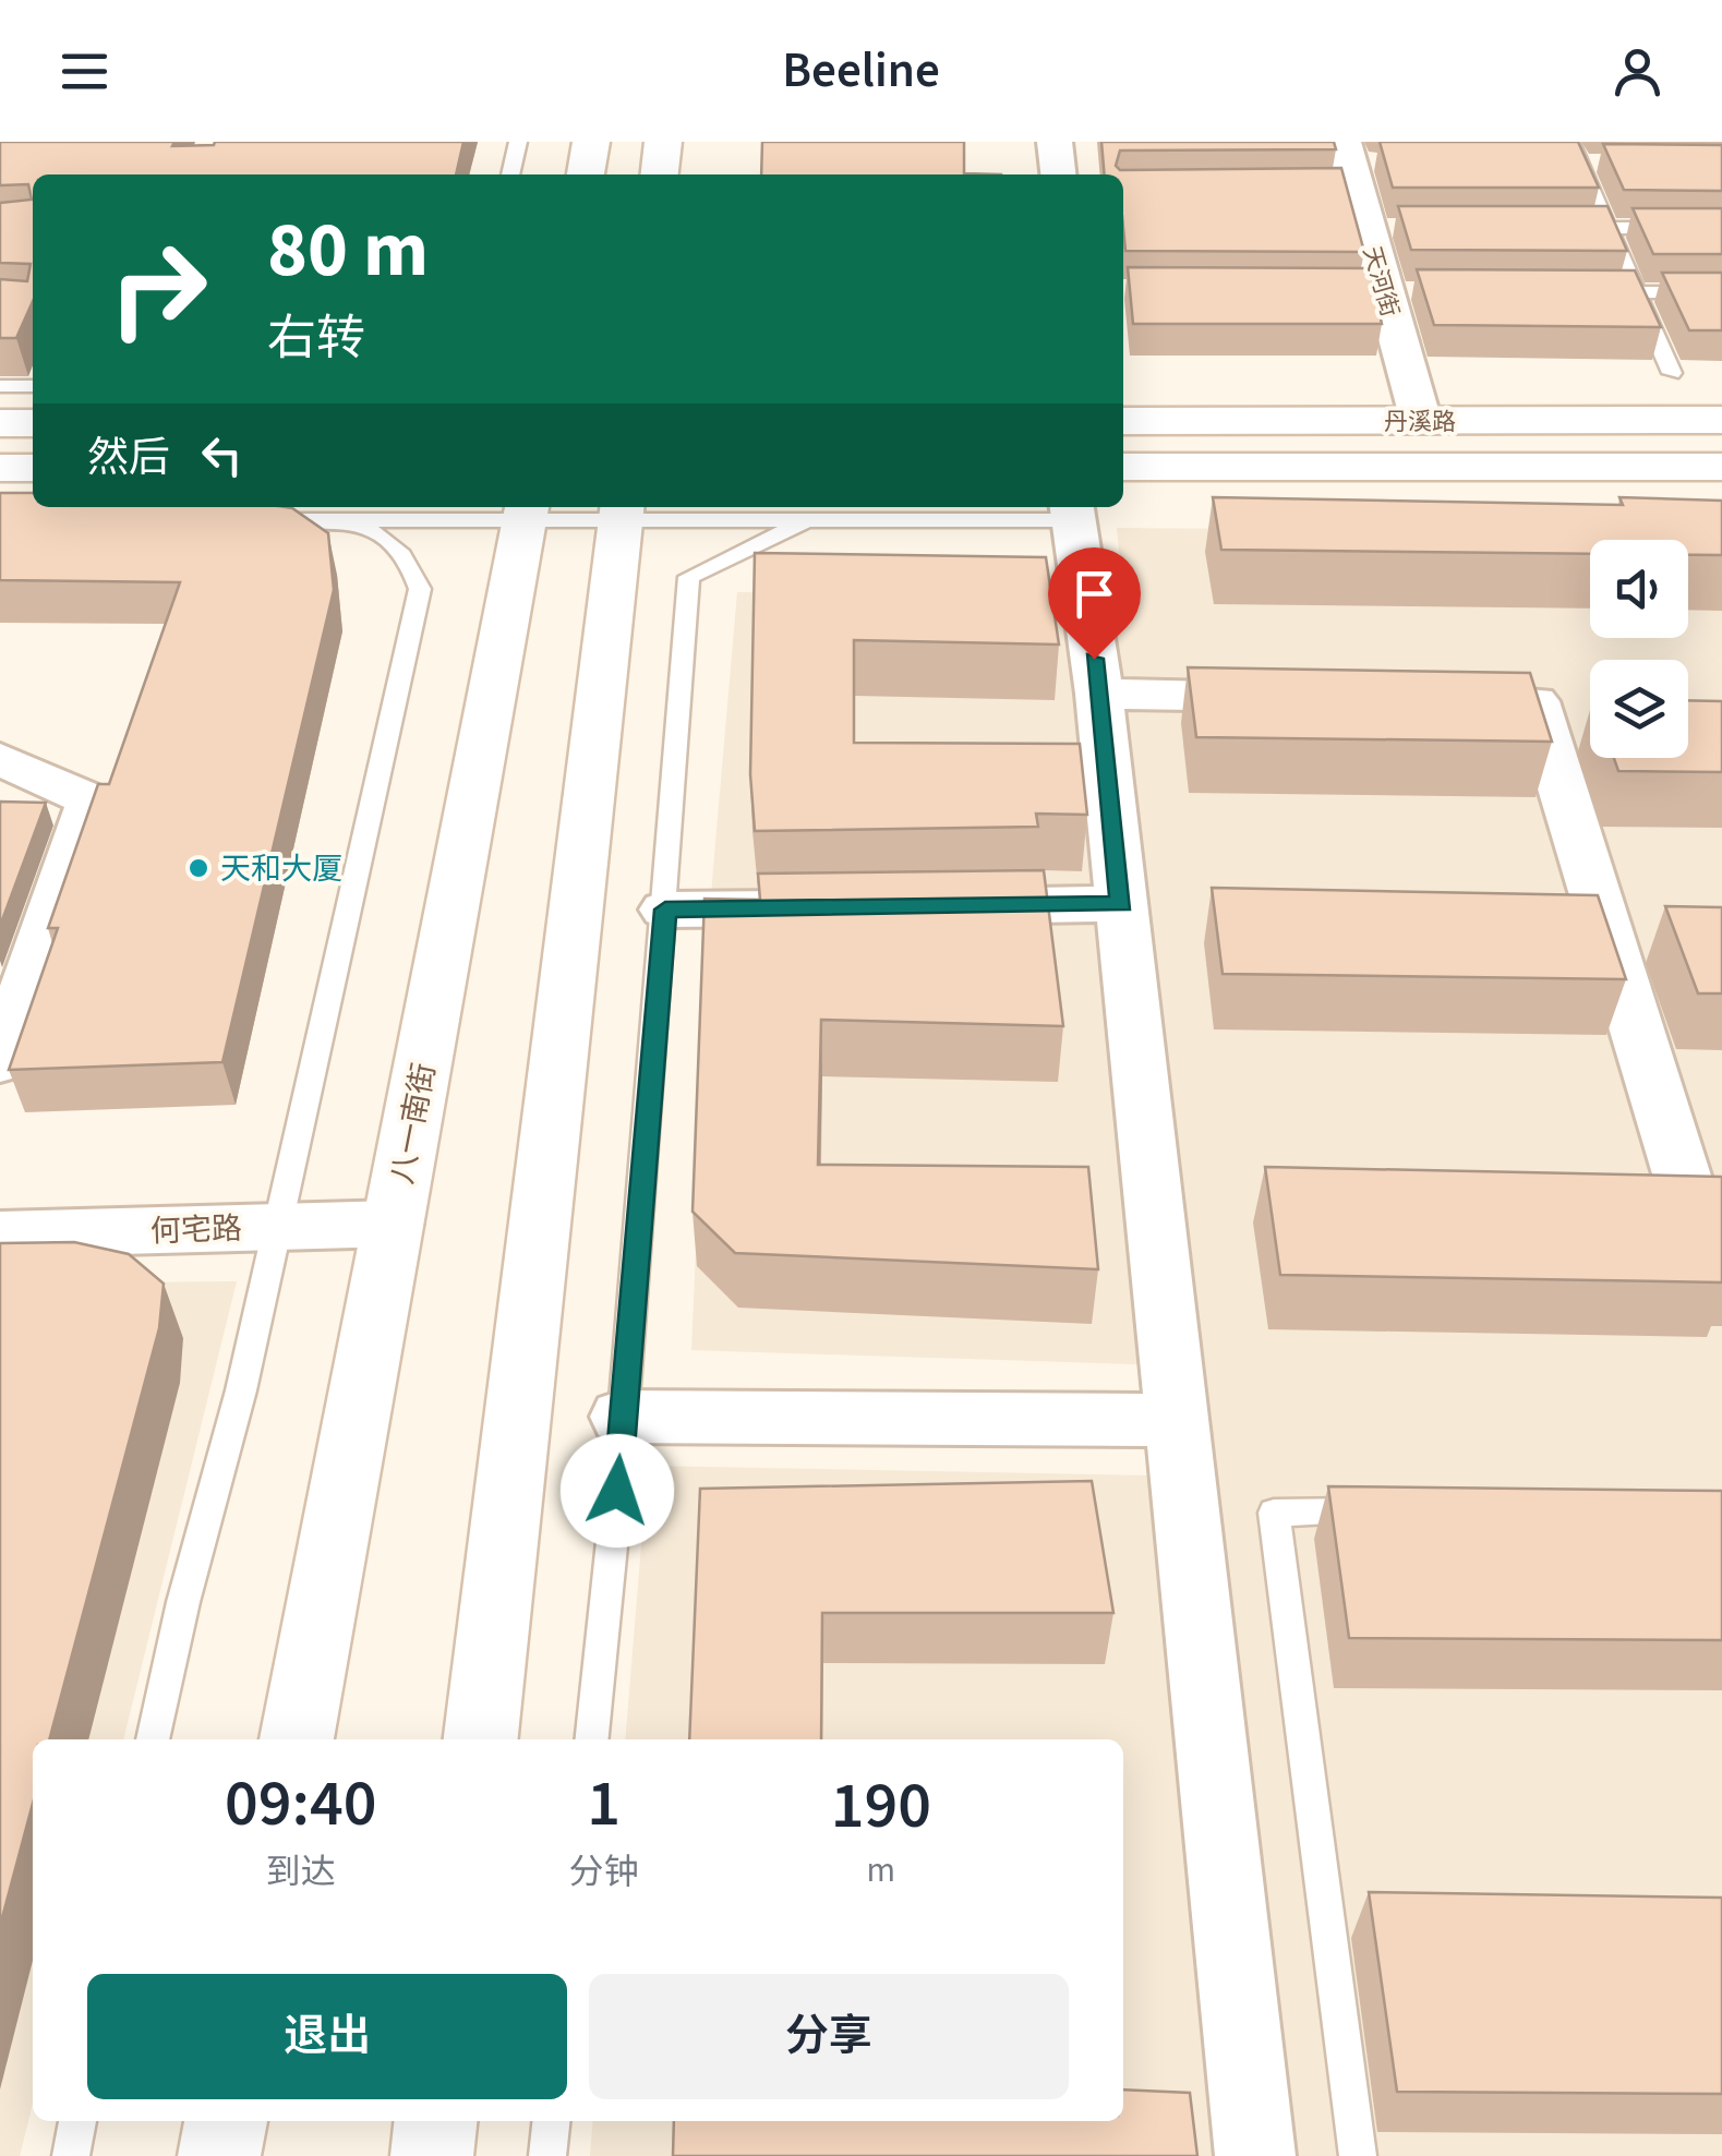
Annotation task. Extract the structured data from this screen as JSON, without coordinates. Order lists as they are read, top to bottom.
{
  "streets": {
    "main road": ["丹溪路", "八一南街"],
    "street": ["天河街", "何宅路"]
  },
  "crossings": [
    ["天河街", "丹溪路"],
    ["八一南街", "何宅路"]
  ],
  "places": ["天和大厦"],
  "page": {
    "header": "Beeline",
    "turn": ["80 m", "右转"],
    "then": "然后",
    "eta": [
      "09:40",
      "到达",
      "1",
      "分钟",
      "190",
      "m"
    ],
    "buttons": ["退出", "分享"]
  }
}
